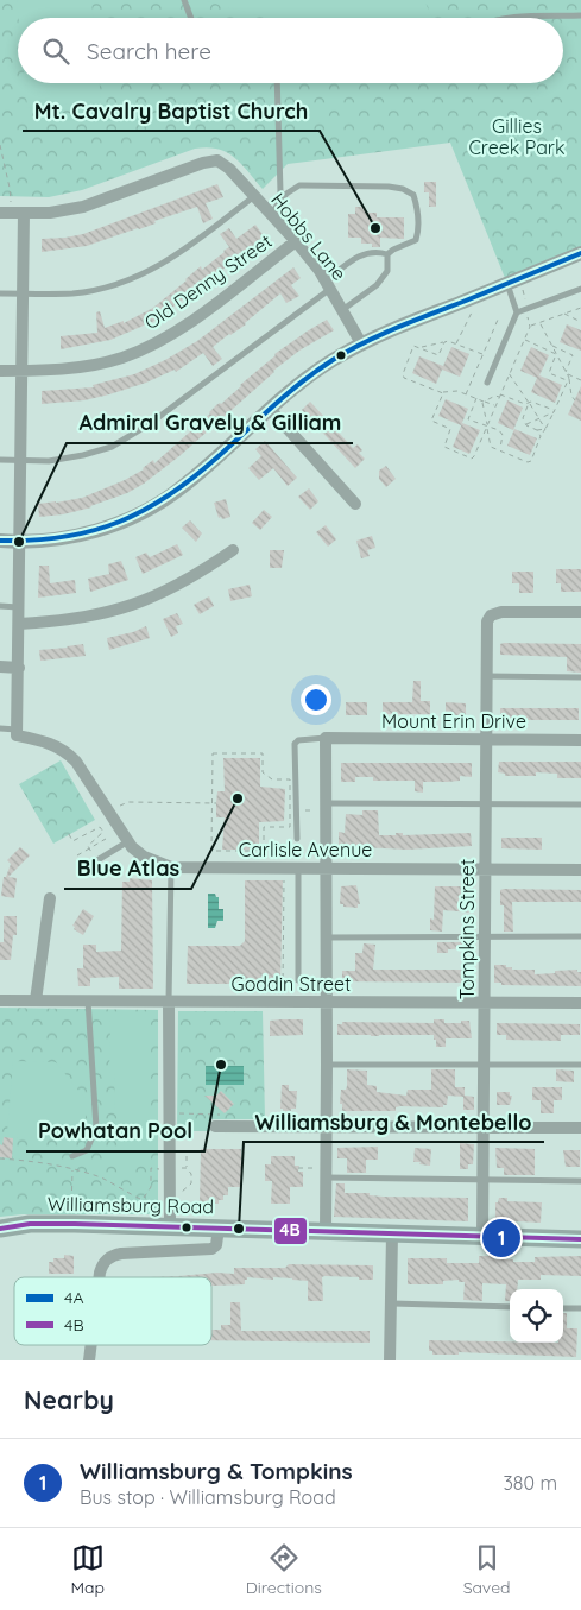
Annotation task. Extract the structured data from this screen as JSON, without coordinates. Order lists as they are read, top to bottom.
{
  "streets": {
    "main road": ["Williamsburg Road"],
    "street": [
      "Hobbs Lane",
      "Old Denny Street",
      "Mount Erin Drive",
      "Carlisle Avenue",
      "Tompkins Street",
      "Goddin Street"
    ]
  },
  "crossings": [
    ["Hobbs Lane", "Old Denny Street"],
    ["Mount Erin Drive", "Tompkins Street"],
    ["Carlisle Avenue", "Tompkins Street"],
    ["Tompkins Street", "Goddin Street"],
    ["Tompkins Street", "Williamsburg Road"]
  ],
  "parks": ["Gillies Creek Park"],
  "places": [
    "Mt. Cavalry Baptist Church",
    "Admiral Gravely & Gilliam",
    "Blue Atlas",
    "Powhatan Pool",
    "Williamsburg & Montebello"
  ],
  "lines": ["transit line 4A", "transit line 4B"],
  "legend": ["4A", "4B"],
  "page": {
    "search": "Search here",
    "pins": "1",
    "heading": "Nearby",
    "list": [
      {
        "mark": "1",
        "name": "Williamsburg & Tompkins",
        "note": "Bus stop · Williamsburg Road",
        "value": "380 m"
      }
    ],
    "nav": ["Map", "Directions", "Saved"]
  }
}
